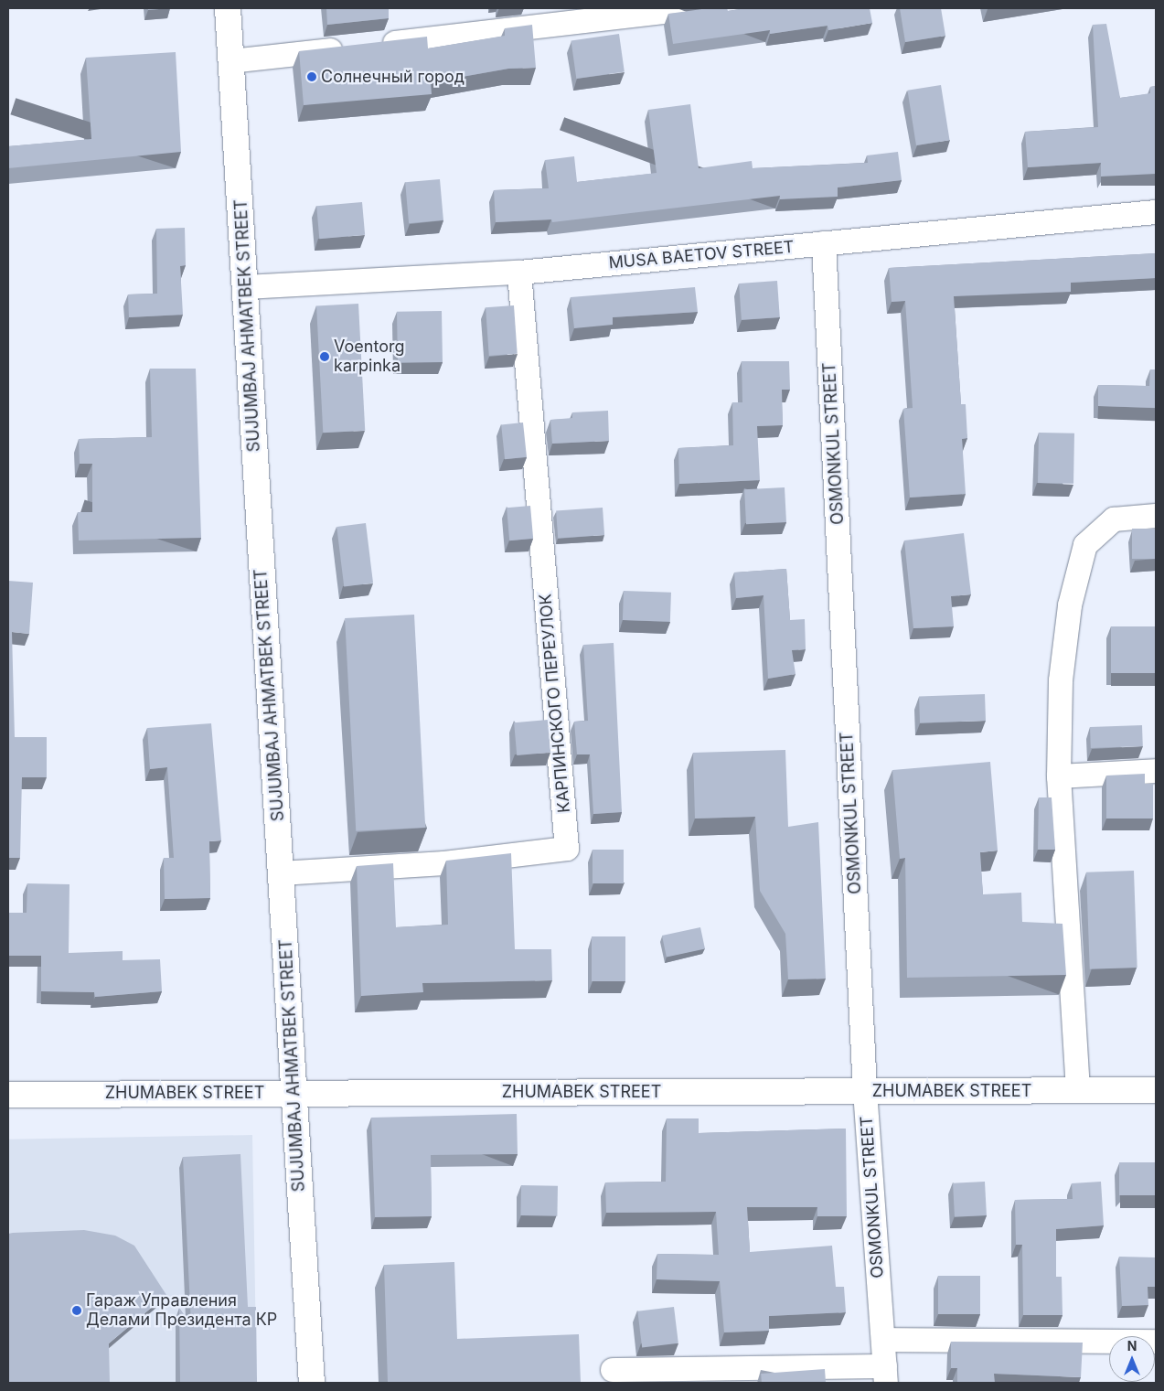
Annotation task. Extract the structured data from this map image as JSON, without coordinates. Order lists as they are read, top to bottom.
{
  "streets": {
    "street": [
      "MUSA BAETOV STREET",
      "SUJUMBAJ AHMATBEK STREET",
      "OSMONKUL STREET",
      "КАРПИНСКОГО ПЕРЕУЛОК",
      "ZHUMABEK STREET"
    ]
  },
  "crossings": [
    ["MUSA BAETOV STREET", "SUJUMBAJ AHMATBEK STREET"],
    ["MUSA BAETOV STREET", "OSMONKUL STREET"],
    ["MUSA BAETOV STREET", "КАРПИНСКОГО ПЕРЕУЛОК"],
    ["SUJUMBAJ AHMATBEK STREET", "КАРПИНСКОГО ПЕРЕУЛОК"],
    ["SUJUMBAJ AHMATBEK STREET", "ZHUMABEK STREET"],
    ["OSMONKUL STREET", "ZHUMABEK STREET"]
  ],
  "places": ["Солнечный город", "Voentorg karpinka", "Гараж Управления Делами Президента КР"],
  "north": "top"
}
